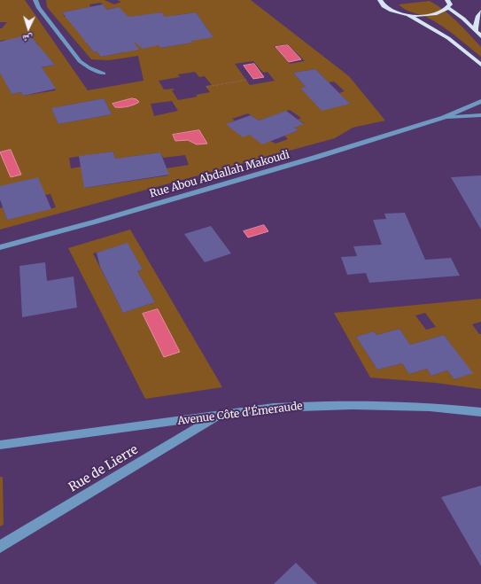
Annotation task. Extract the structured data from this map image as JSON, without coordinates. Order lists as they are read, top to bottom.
{
  "streets": {
    "street": ["Rue Abou Abdallah Makoudi", "Avenue Côte d'Émeraude", "Rue de Lierre"]
  },
  "crossings": [
    ["Avenue Côte d'Émeraude", "Rue de Lierre"]
  ],
  "north": "bottom"
}
